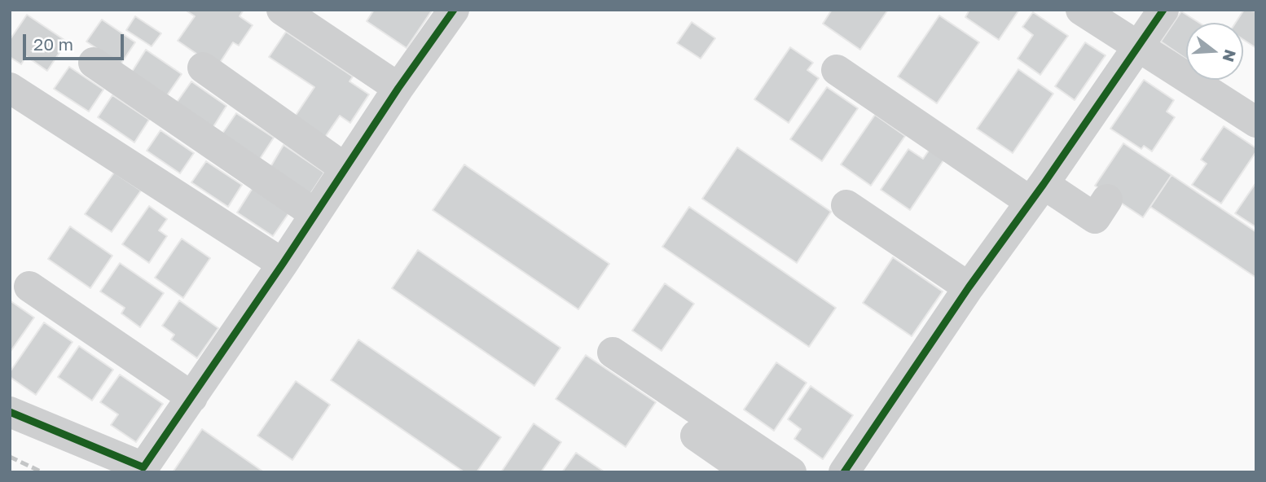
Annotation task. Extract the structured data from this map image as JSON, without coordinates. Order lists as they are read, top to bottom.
{
  "scale_bar": "20 m",
  "north": "right"
}
